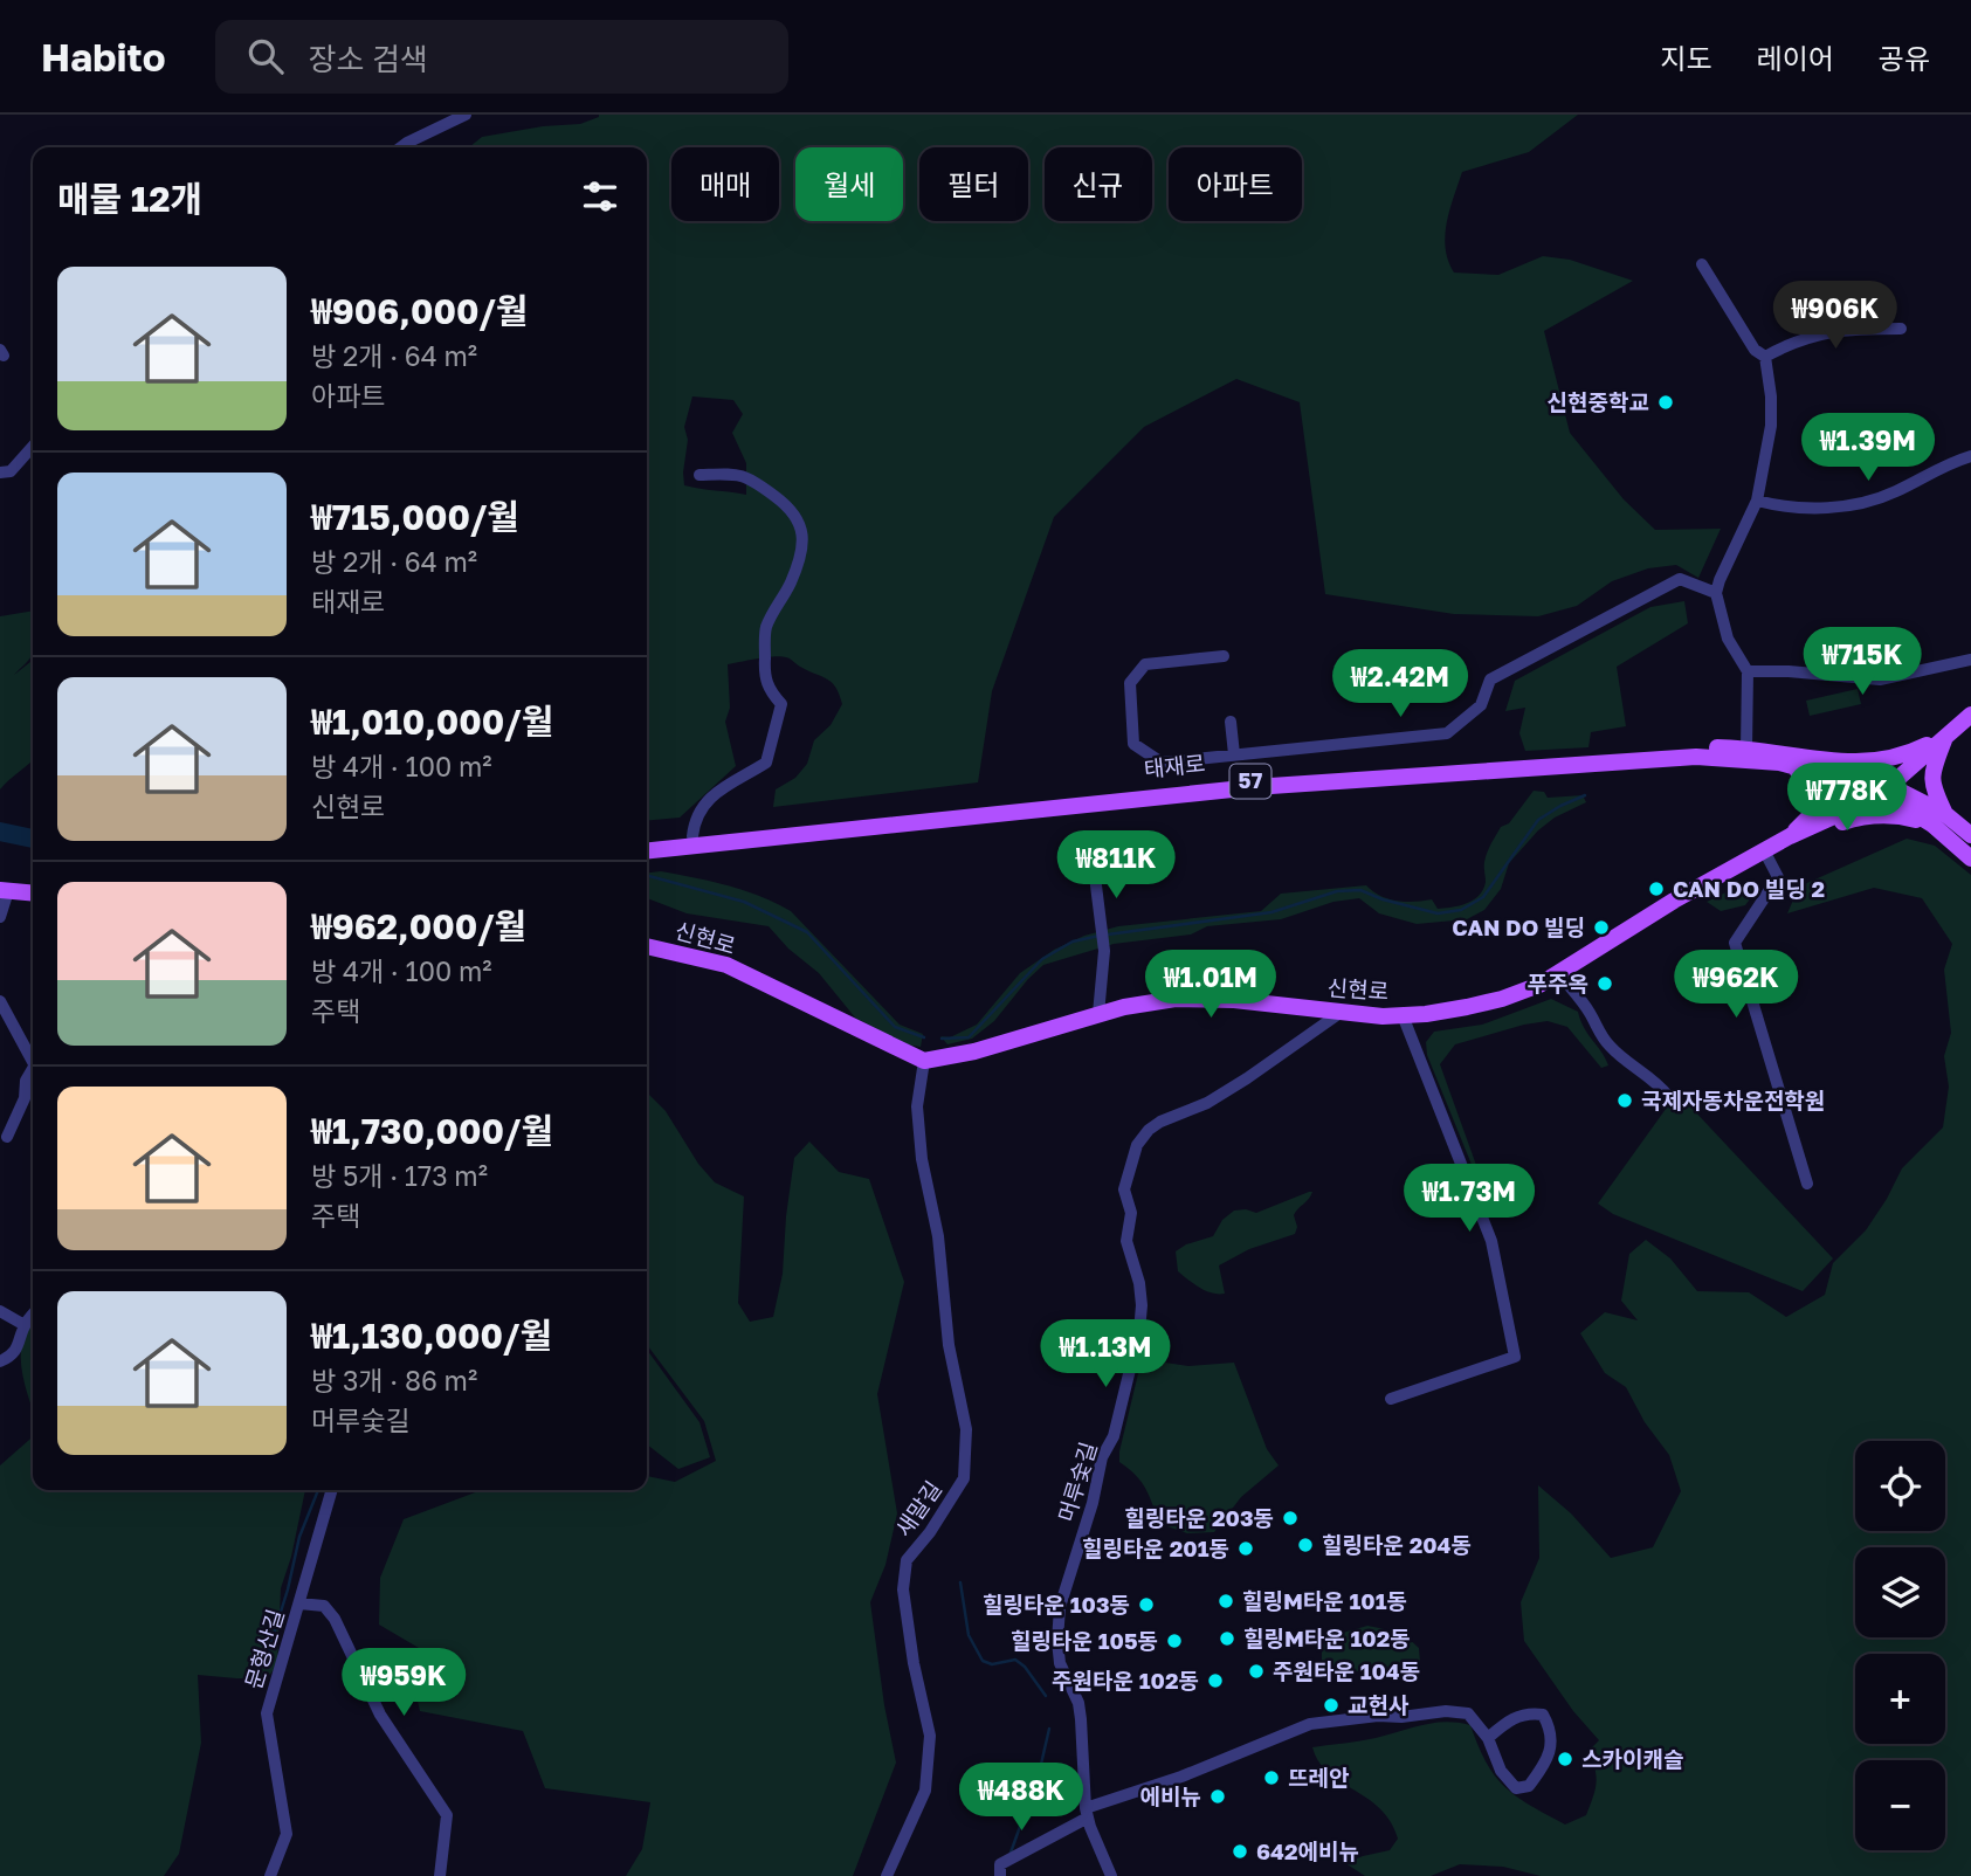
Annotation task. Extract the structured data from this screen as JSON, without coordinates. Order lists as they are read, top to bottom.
{
  "streets": {
    "main road": ["태재로", "57", "신현로"],
    "street": ["머루숯길", "새말길", "문형산길"]
  },
  "crossings": [
    ["태재로", "57"],
    ["태재로", "신현로"],
    ["57", "신현로"],
    ["신현로", "머루숯길"],
    ["신현로", "새말길"]
  ],
  "places": [
    "신현중학교",
    "CAN DO 빌딩 2",
    "CAN DO 빌딩",
    "푸주옥",
    "국제자동차운전학원",
    "힐링타운 203동",
    "힐링타운 204동",
    "힐링타운 201동",
    "힐링M타운 101동",
    "힐링타운 103동",
    "힐링M타운 102동",
    "힐링타운 105동",
    "주원타운 104동",
    "주원타운 102동",
    "교헌사",
    "스카이캐슬",
    "뜨레안",
    "에비뉴",
    "642에비뉴"
  ],
  "page": {
    "header": "Habito",
    "search": "장소 검색",
    "nav": ["지도", "레이어", "공유"],
    "chip": [
      "매매",
      "월세",
      "필터",
      "신규",
      "아파트"
    ],
    "heading": "매물 12개",
    "list": [
      {
        "name": "₩906,000/월",
        "note": "방 2개 · 64 m² · 아파트"
      },
      {
        "name": "₩715,000/월",
        "note": "방 2개 · 64 m² · 태재로"
      },
      {
        "name": "₩1,010,000/월",
        "note": "방 4개 · 100 m² · 신현로"
      },
      {
        "name": "₩962,000/월",
        "note": "방 4개 · 100 m² · 주택"
      },
      {
        "name": "₩1,730,000/월",
        "note": "방 5개 · 173 m² · 주택"
      },
      {
        "name": "₩1,130,000/월",
        "note": "방 3개 · 86 m² · 머루숯길"
      }
    ],
    "price": [
      "₩906K",
      "₩1.39M",
      "₩715K",
      "₩2.42M",
      "₩778K",
      "₩811K",
      "₩1.01M",
      "₩962K",
      "₩1.73M",
      "₩1.13M",
      "₩959K",
      "₩488K"
    ],
    "map_buttons": ["+", "−"]
  }
}
